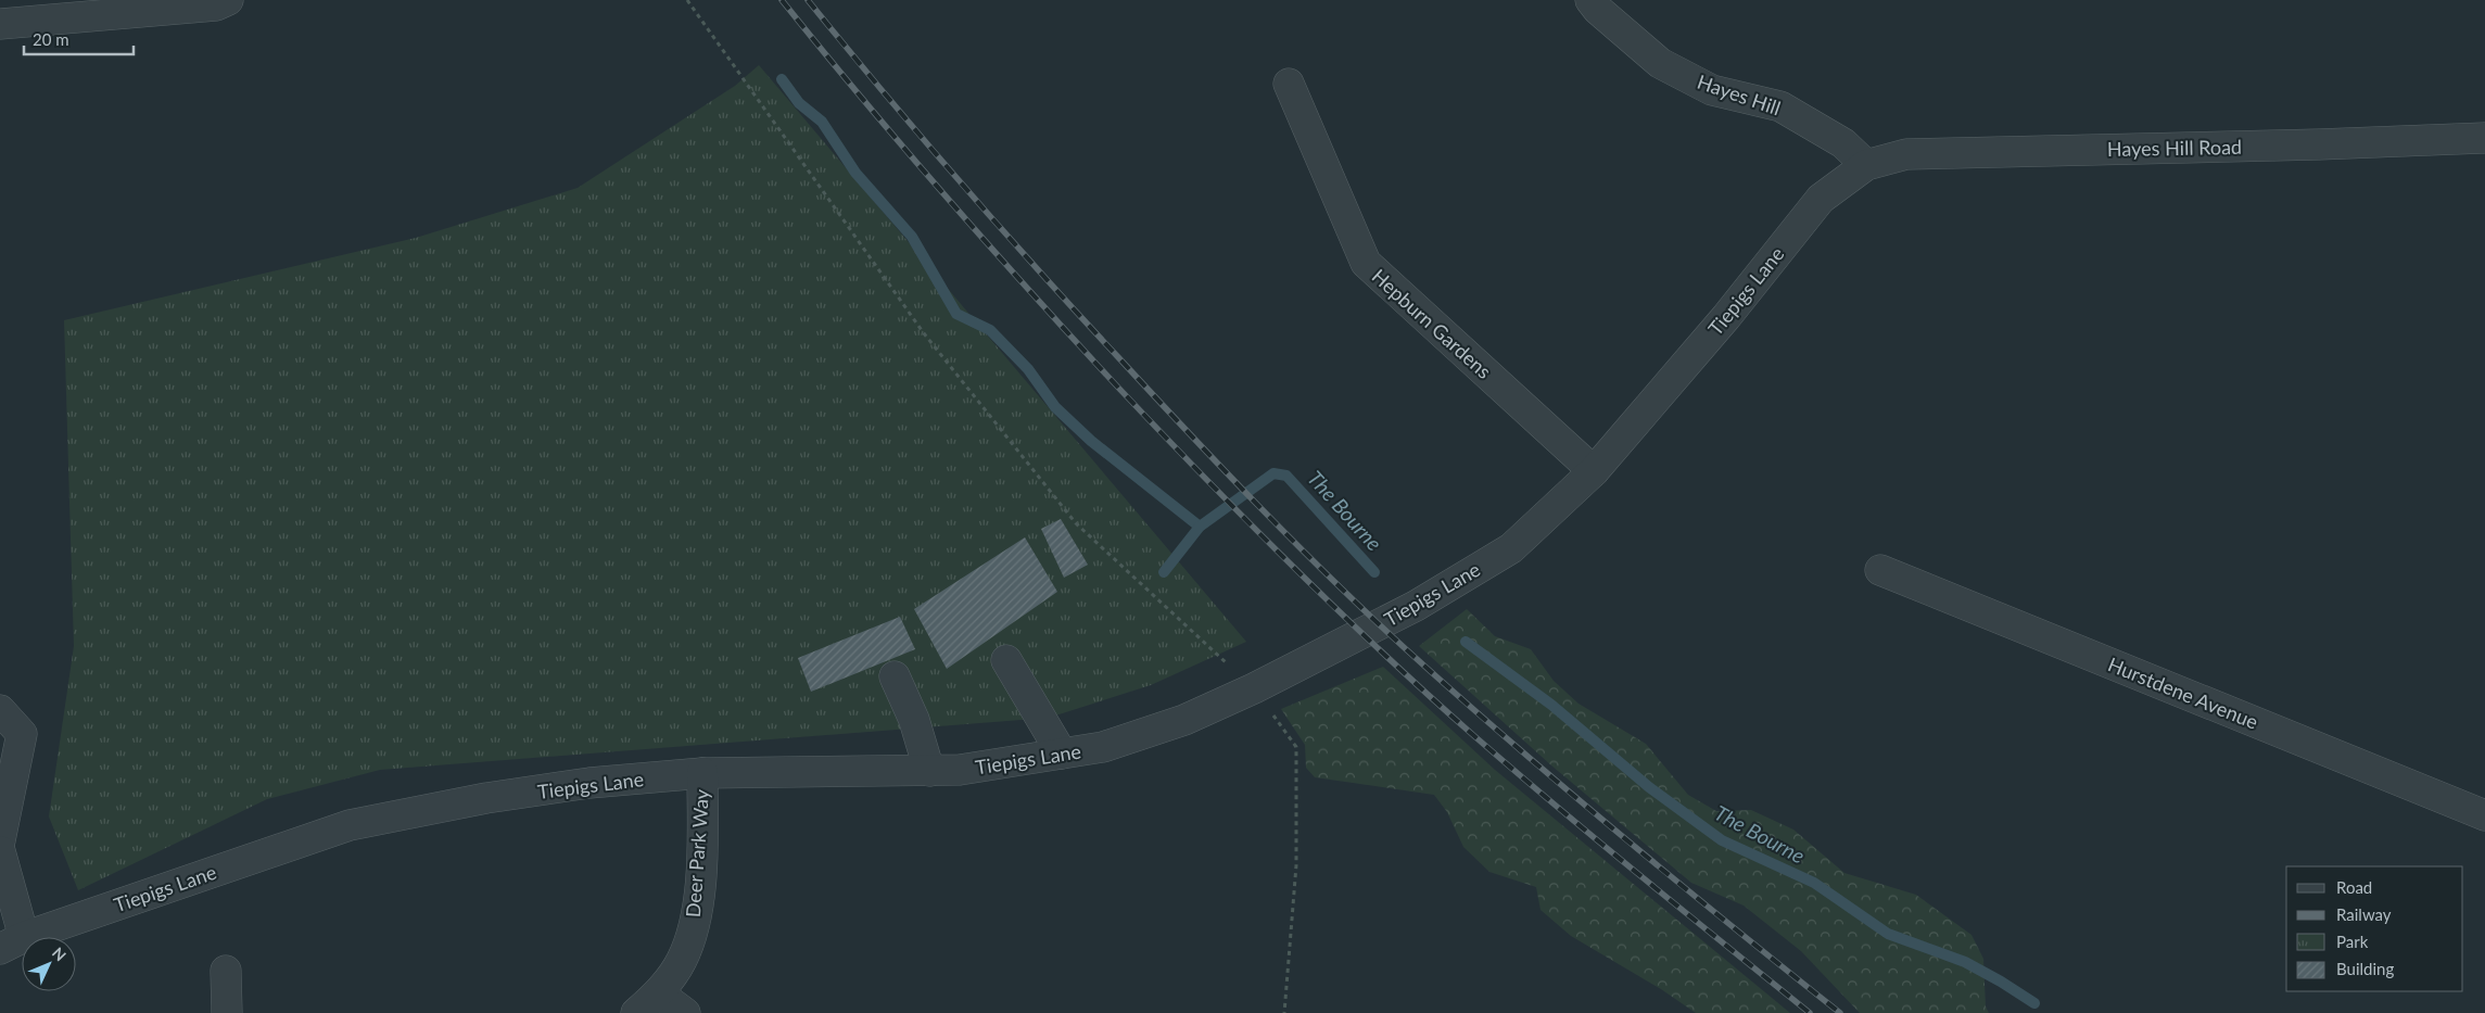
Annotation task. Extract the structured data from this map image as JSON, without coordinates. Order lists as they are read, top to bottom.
{
  "streets": {
    "street": [
      "Hayes Hill",
      "Hayes Hill Road",
      "Tiepigs Lane",
      "Hepburn Gardens",
      "Hurstdene Avenue",
      "Deer Park Way"
    ]
  },
  "crossings": [
    ["Hayes Hill", "Hayes Hill Road"],
    ["Hayes Hill", "Tiepigs Lane"],
    ["Hayes Hill Road", "Tiepigs Lane"],
    ["Tiepigs Lane", "Hepburn Gardens"],
    ["Tiepigs Lane", "Deer Park Way"]
  ],
  "water": ["The Bourne"],
  "legend": [
    "Road",
    "Railway",
    "Park",
    "Building"
  ],
  "scale_bar": "20 m",
  "north": "top right"
}
